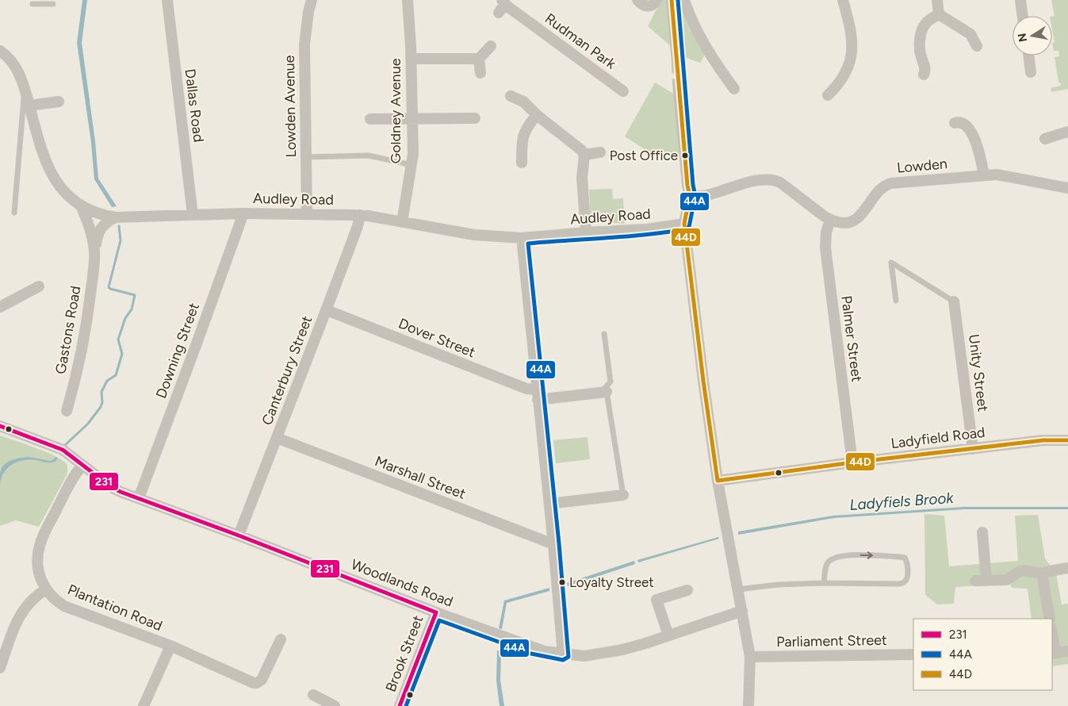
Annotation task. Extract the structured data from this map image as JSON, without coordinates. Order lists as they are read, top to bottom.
{
  "streets": {
    "street": [
      "Rudman Park",
      "Dallas Road",
      "Lowden Avenue",
      "Goldney Avenue",
      "Lowden",
      "Audley Road",
      "Gastons Road",
      "Dover Street",
      "Palmer Street",
      "Downing Street",
      "Canterbury Street",
      "Unity Street",
      "Ladyfield Road",
      "Marshall Street",
      "Woodlands Road",
      "Plantation Road",
      "Parliament Street",
      "Brook Street"
    ]
  },
  "crossings": [
    ["Dallas Road", "Audley Road"],
    ["Lowden Avenue", "Audley Road"],
    ["Goldney Avenue", "Audley Road"],
    ["Lowden", "Palmer Street"],
    ["Audley Road", "Gastons Road"],
    ["Audley Road", "Downing Street"],
    ["Audley Road", "Canterbury Street"],
    ["Dover Street", "Canterbury Street"],
    ["Palmer Street", "Ladyfield Road"],
    ["Downing Street", "Woodlands Road"],
    ["Canterbury Street", "Marshall Street"],
    ["Canterbury Street", "Woodlands Road"],
    ["Unity Street", "Ladyfield Road"],
    ["Woodlands Road", "Plantation Road"],
    ["Woodlands Road", "Brook Street"]
  ],
  "water": ["Ladyfiels Brook"],
  "places": ["Post Office", "Loyalty Street"],
  "lines": ["transit line 44A", "transit line 44D", "transit line 231"],
  "legend": ["231", "44A", "44D"],
  "north": "left"
}
